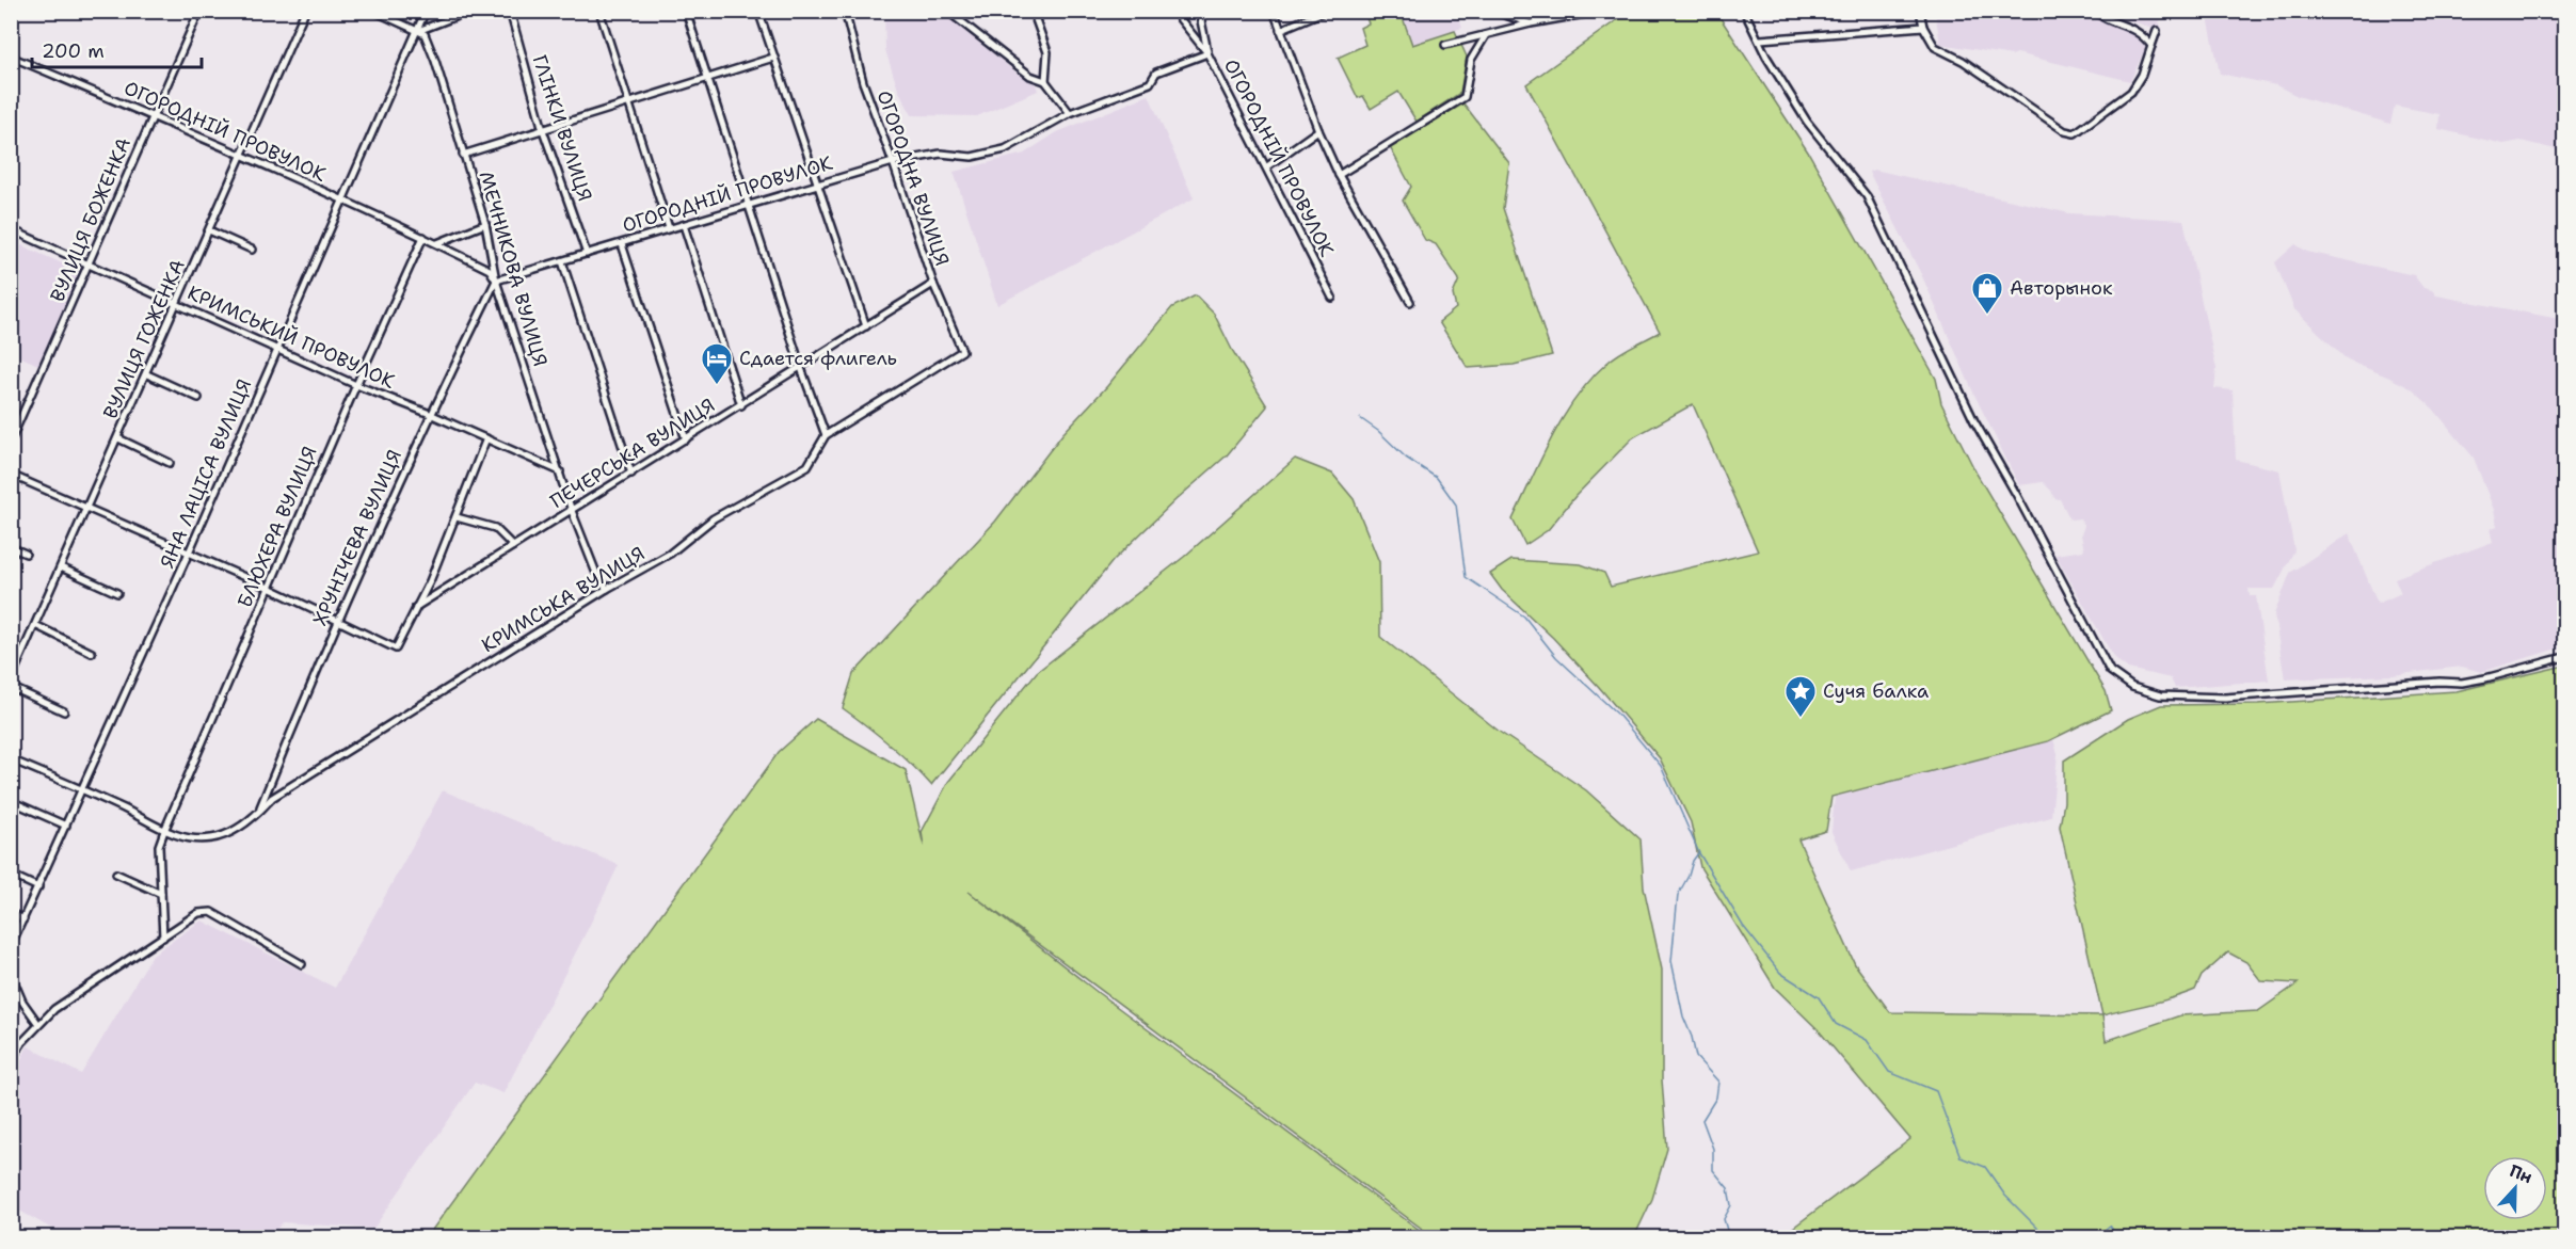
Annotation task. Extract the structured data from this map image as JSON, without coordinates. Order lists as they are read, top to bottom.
{
  "streets": {
    "street": [
      "ГЛІНКИ ВУЛИЦЯ",
      "ОГОРОДНІЙ ПРОВУЛОК",
      "ОГОРОДНА ВУЛИЦЯ",
      "ВУЛИЦЯ БОЖЕНКА",
      "МЕЧНИКОВА ВУЛИЦЯ",
      "КРИМСЬКИЙ ПРОВУЛОК",
      "ВУЛИЦЯ ГОЖЕНКА",
      "ПЕЧЕРСЬКА ВУЛИЦЯ",
      "ЯНА ЛАЦІСА ВУЛИЦЯ",
      "БЛЮХЕРА ВУЛИЦЯ",
      "ХРУНІЧЕВА ВУЛИЦЯ",
      "КРИМСЬКА ВУЛИЦЯ"
    ]
  },
  "crossings": [
    ["ГЛІНКИ ВУЛИЦЯ", "ОГОРОДНІЙ ПРОВУЛОК"],
    ["ОГОРОДНІЙ ПРОВУЛОК", "ОГОРОДНА ВУЛИЦЯ"],
    ["ОГОРОДНІЙ ПРОВУЛОК", "ВУЛИЦЯ БОЖЕНКА"],
    ["ОГОРОДНІЙ ПРОВУЛОК", "МЕЧНИКОВА ВУЛИЦЯ"],
    ["ОГОРОДНІЙ ПРОВУЛОК", "ВУЛИЦЯ ГОЖЕНКА"],
    ["ОГОРОДНІЙ ПРОВУЛОК", "ЯНА ЛАЦІСА ВУЛИЦЯ"],
    ["ОГОРОДНІЙ ПРОВУЛОК", "БЛЮХЕРА ВУЛИЦЯ"],
    ["ОГОРОДНІЙ ПРОВУЛОК", "ХРУНІЧЕВА ВУЛИЦЯ"],
    ["ОГОРОДНА ВУЛИЦЯ", "ПЕЧЕРСЬКА ВУЛИЦЯ"],
    ["ОГОРОДНА ВУЛИЦЯ", "КРИМСЬКА ВУЛИЦЯ"],
    ["ВУЛИЦЯ БОЖЕНКА", "КРИМСЬКИЙ ПРОВУЛОК"],
    ["МЕЧНИКОВА ВУЛИЦЯ", "КРИМСЬКИЙ ПРОВУЛОК"],
    ["МЕЧНИКОВА ВУЛИЦЯ", "ПЕЧЕРСЬКА ВУЛИЦЯ"],
    ["МЕЧНИКОВА ВУЛИЦЯ", "ЯНА ЛАЦІСА ВУЛИЦЯ"],
    ["МЕЧНИКОВА ВУЛИЦЯ", "ХРУНІЧЕВА ВУЛИЦЯ"],
    ["МЕЧНИКОВА ВУЛИЦЯ", "КРИМСЬКА ВУЛИЦЯ"],
    ["КРИМСЬКИЙ ПРОВУЛОК", "ВУЛИЦЯ ГОЖЕНКА"],
    ["КРИМСЬКИЙ ПРОВУЛОК", "ЯНА ЛАЦІСА ВУЛИЦЯ"],
    ["КРИМСЬКИЙ ПРОВУЛОК", "БЛЮХЕРА ВУЛИЦЯ"],
    ["КРИМСЬКИЙ ПРОВУЛОК", "ХРУНІЧЕВА ВУЛИЦЯ"],
    ["ЯНА ЛАЦІСА ВУЛИЦЯ", "КРИМСЬКА ВУЛИЦЯ"],
    ["БЛЮХЕРА ВУЛИЦЯ", "КРИМСЬКА ВУЛИЦЯ"],
    ["ХРУНІЧЕВА ВУЛИЦЯ", "КРИМСЬКА ВУЛИЦЯ"]
  ],
  "places": {
    "shop": ["Авторынок"],
    "hotel": ["Сдается флигель"],
    "place": ["Сучя балка"]
  },
  "scale_bar": "200 m",
  "north": "top"
}
